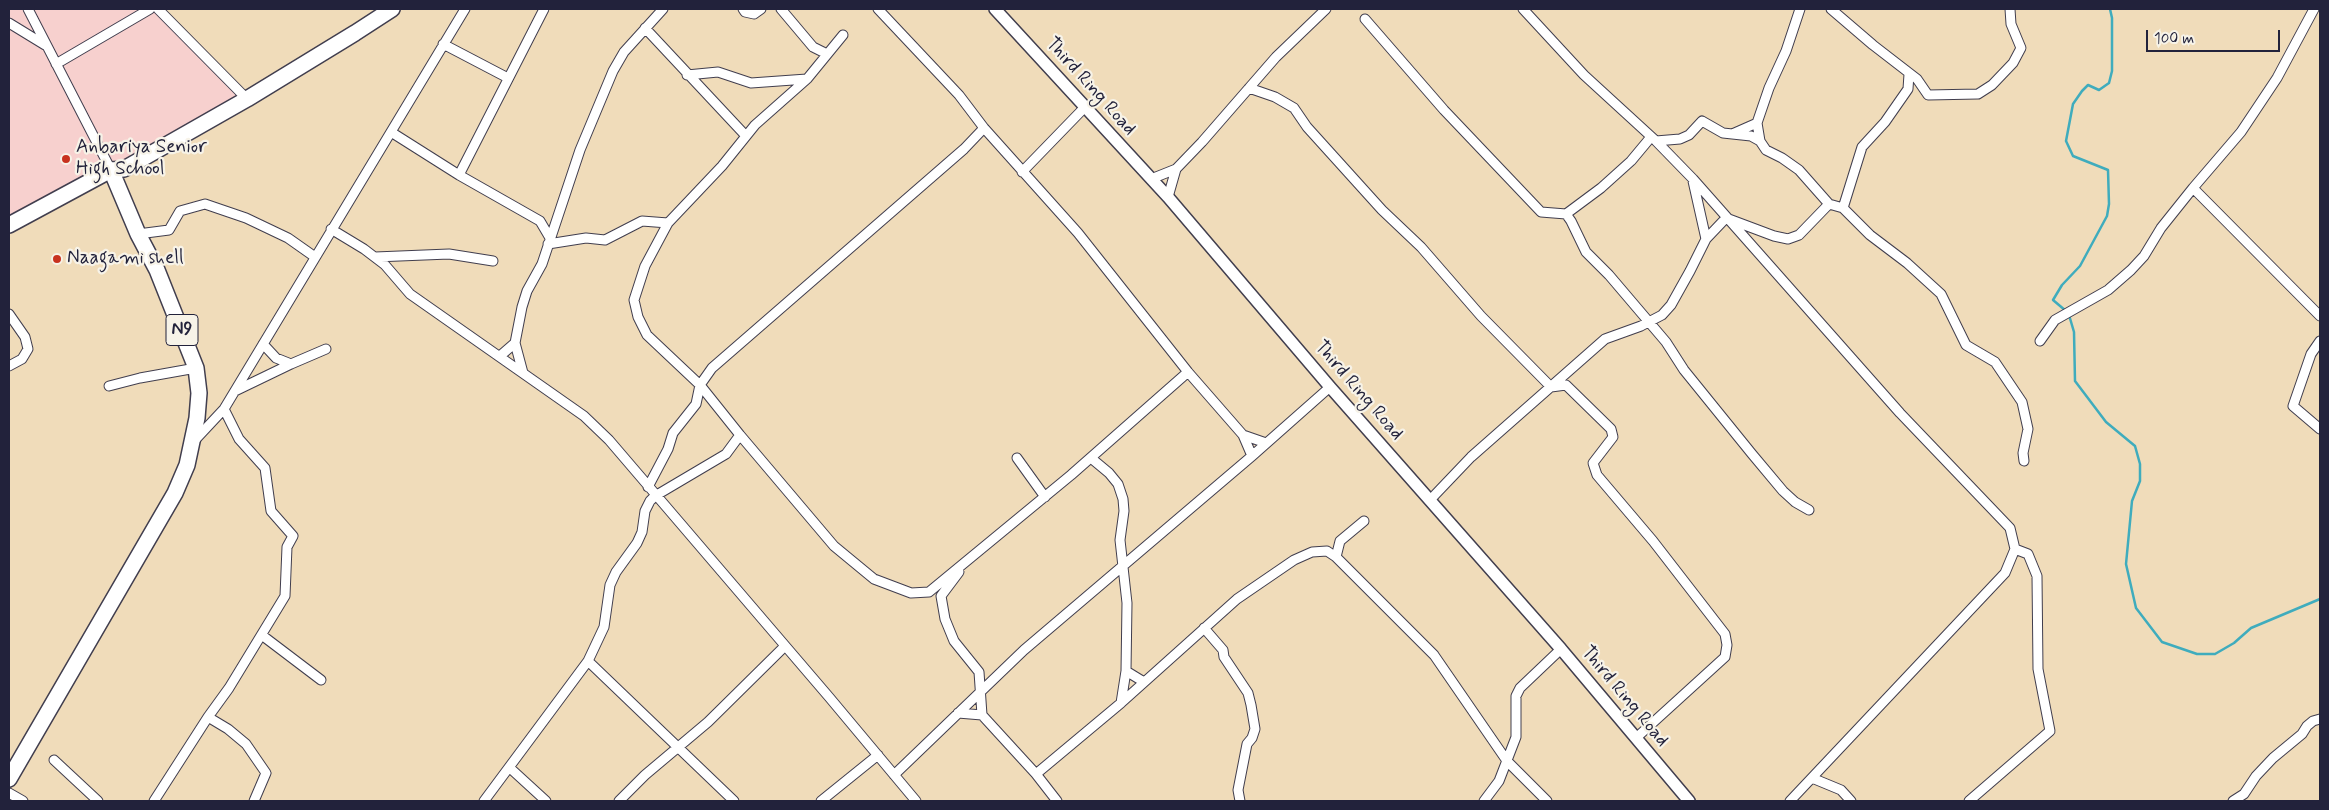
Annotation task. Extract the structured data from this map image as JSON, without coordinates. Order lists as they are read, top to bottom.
{
  "streets": {
    "main road": ["N9"],
    "street": ["Third Ring Road"]
  },
  "places": ["Anbariya Senior High School", "Naagami shell"],
  "scale_bar": "100 m"
}
